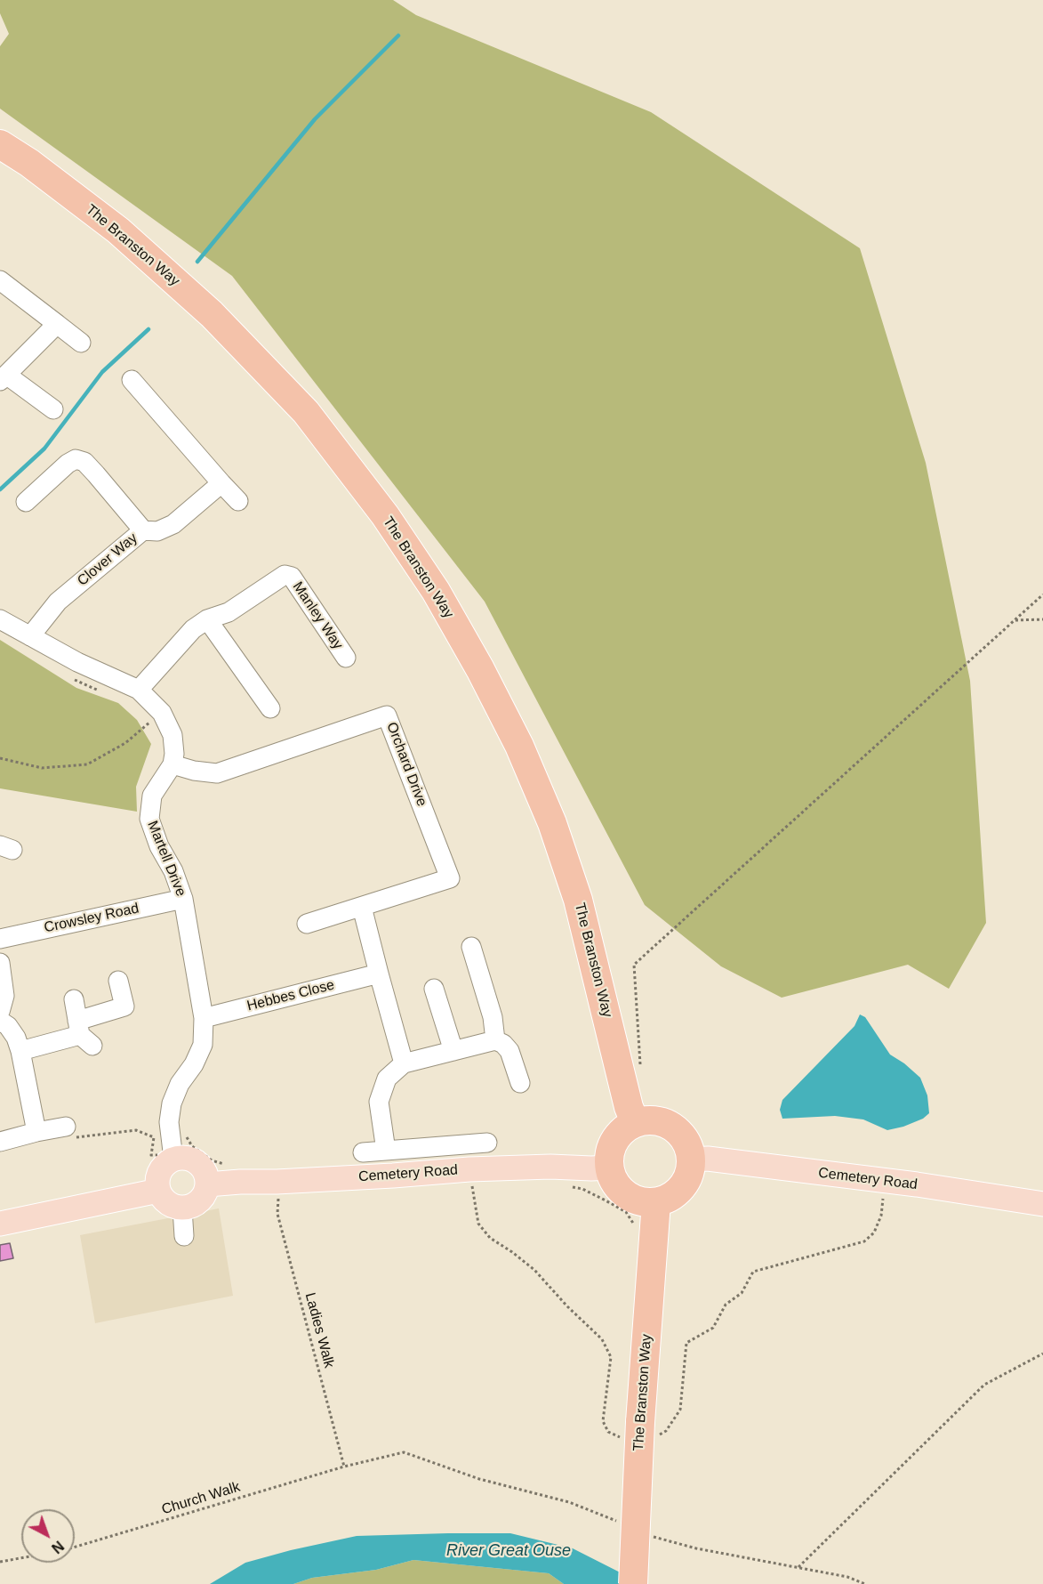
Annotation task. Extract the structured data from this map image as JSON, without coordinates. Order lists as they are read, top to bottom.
{
  "streets": {
    "highway": ["The Branston Way"],
    "main road": ["Cemetery Road"],
    "street": [
      "Clover Way",
      "Manley Way",
      "Orchard Drive",
      "Martell Drive",
      "Crowsley Road",
      "Hebbes Close"
    ],
    "path": ["Ladies Walk", "Church Walk"]
  },
  "crossings": [
    ["The Branston Way", "Cemetery Road"],
    ["Orchard Drive", "Martell Drive"],
    ["Martell Drive", "Crowsley Road"],
    ["Martell Drive", "Hebbes Close"],
    ["Martell Drive", "Cemetery Road"],
    ["Ladies Walk", "Church Walk"]
  ],
  "water": ["River Great Ouse"],
  "north": "bottom right"
}
